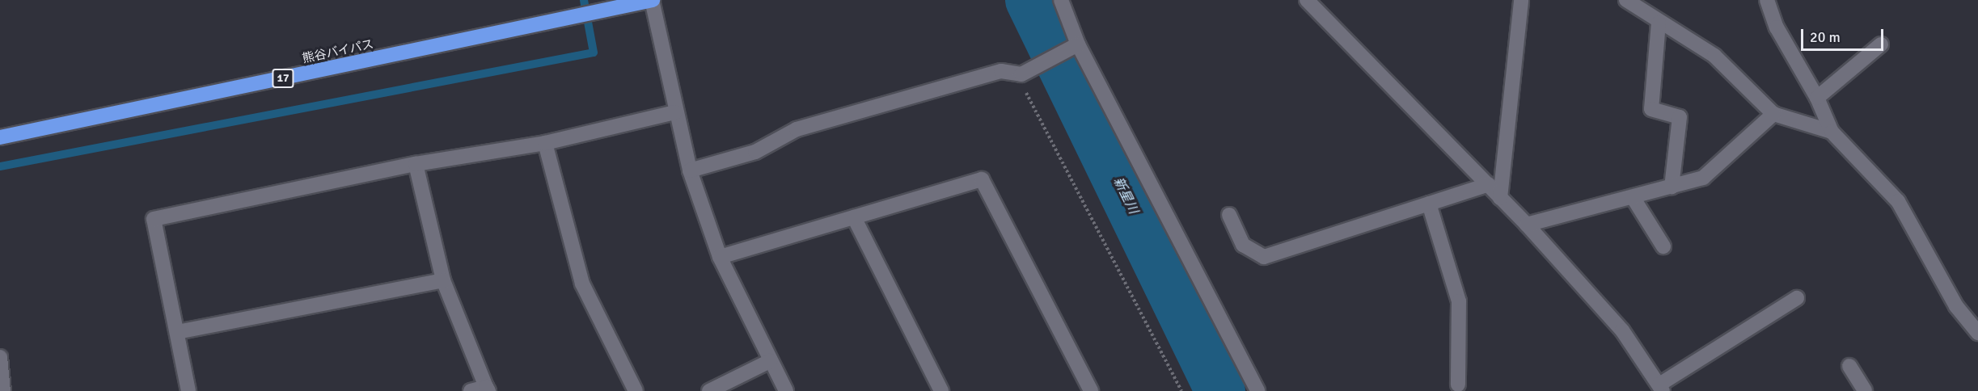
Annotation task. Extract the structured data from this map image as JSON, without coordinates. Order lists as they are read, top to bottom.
{
  "streets": {
    "highway": ["熊谷バイパス", "17"]
  },
  "water": ["新星川"],
  "scale_bar": "20 m"
}
